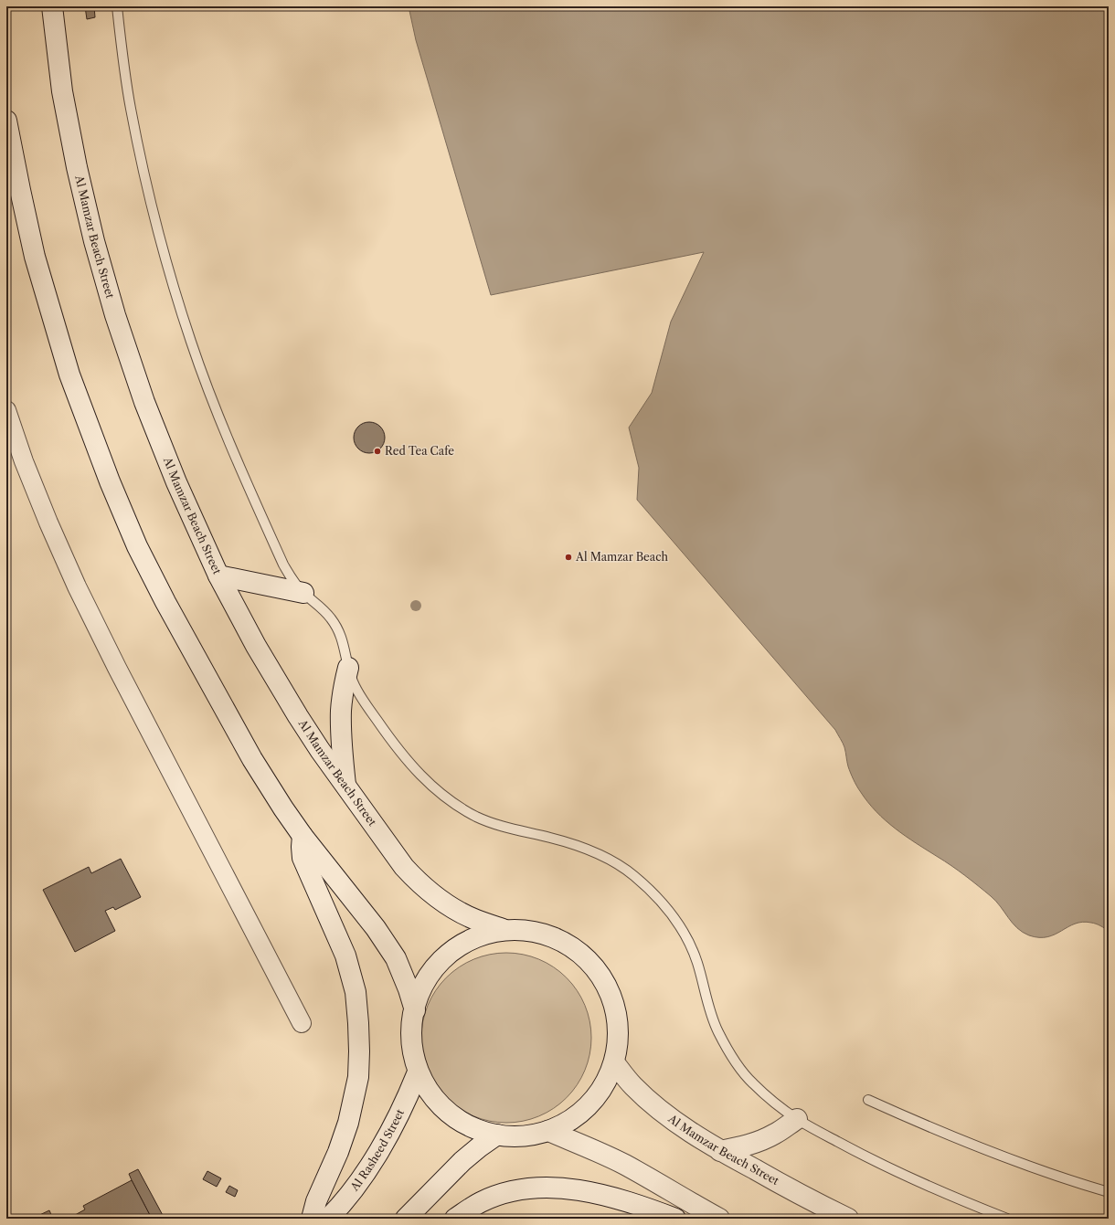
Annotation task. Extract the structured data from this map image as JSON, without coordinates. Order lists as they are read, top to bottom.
{
  "streets": {
    "main road": ["Al Mamzar Beach Street", "Al Rasheed Street"]
  },
  "places": ["Red Tea Cafe", "Al Mamzar Beach"]
}
